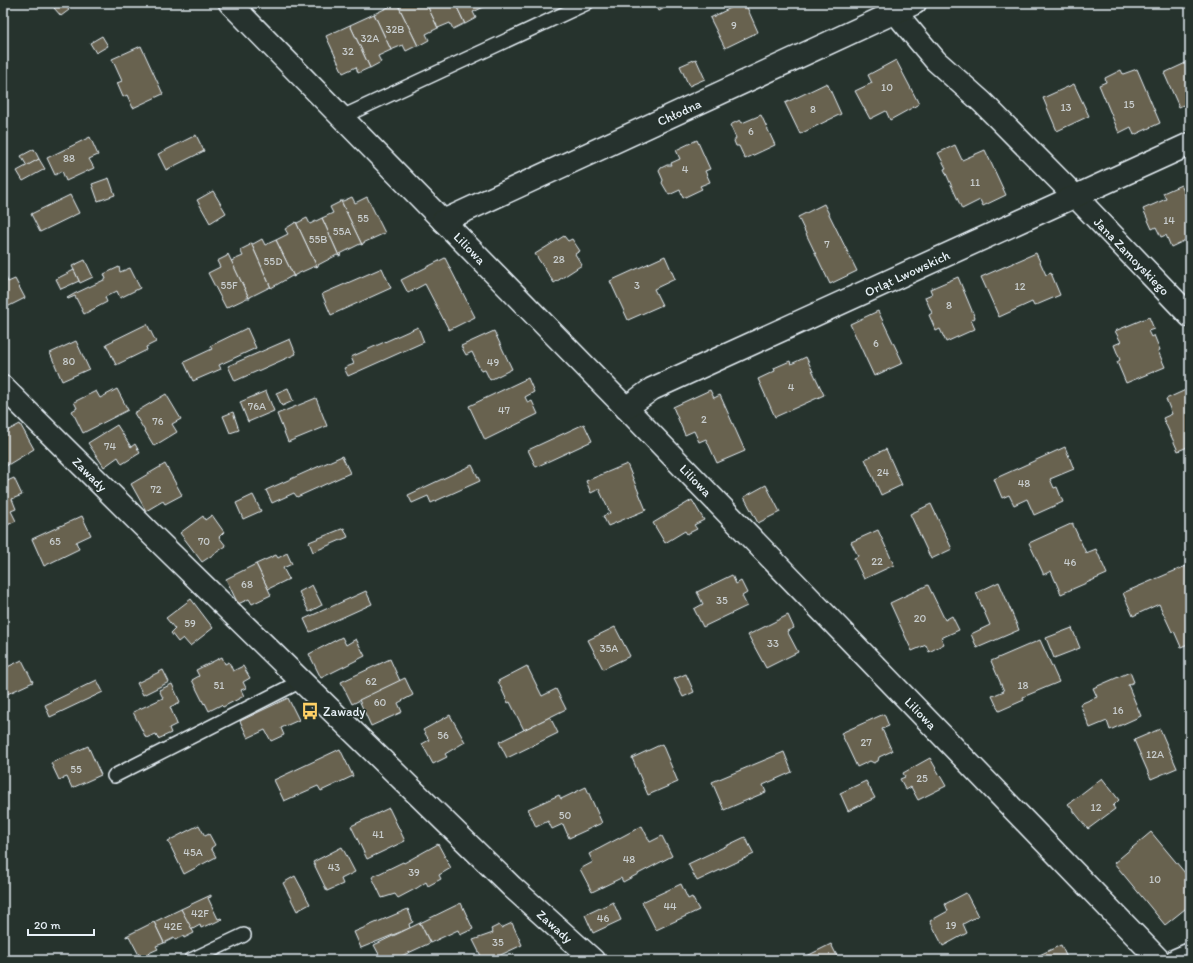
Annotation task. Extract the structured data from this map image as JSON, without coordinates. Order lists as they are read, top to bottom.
{
  "streets": {
    "street": [
      "Chłodna",
      "Liliowa",
      "Jana Zamoyskiego",
      "Orląt Lwowskich",
      "Zawady"
    ]
  },
  "crossings": [
    ["Chłodna", "Liliowa"],
    ["Chłodna", "Jana Zamoyskiego"],
    ["Liliowa", "Orląt Lwowskich"],
    ["Jana Zamoyskiego", "Orląt Lwowskich"]
  ],
  "places": {
    "bus stop": ["Zawady"]
  },
  "house_numbers": [
    "9",
    "32B",
    "32A",
    "32",
    "10",
    "15",
    "13",
    "8",
    "6",
    "88",
    "4",
    "11",
    "55",
    "14",
    "55A",
    "55B",
    "7",
    "28",
    "55D",
    "55F",
    "3",
    "12",
    "8",
    "6",
    "80",
    "49",
    "4",
    "76A",
    "47",
    "2",
    "76",
    "74",
    "24",
    "48",
    "72",
    "65",
    "70",
    "22",
    "46",
    "68",
    "35",
    "20",
    "59",
    "33",
    "35A",
    "62",
    "51",
    "18",
    "60",
    "16",
    "56",
    "27",
    "12A",
    "55",
    "25",
    "12",
    "50",
    "41",
    "45A",
    "48",
    "43",
    "39",
    "10",
    "44",
    "42F",
    "46",
    "19",
    "42E",
    "35"
  ],
  "scale_bar": "20 m"
}
